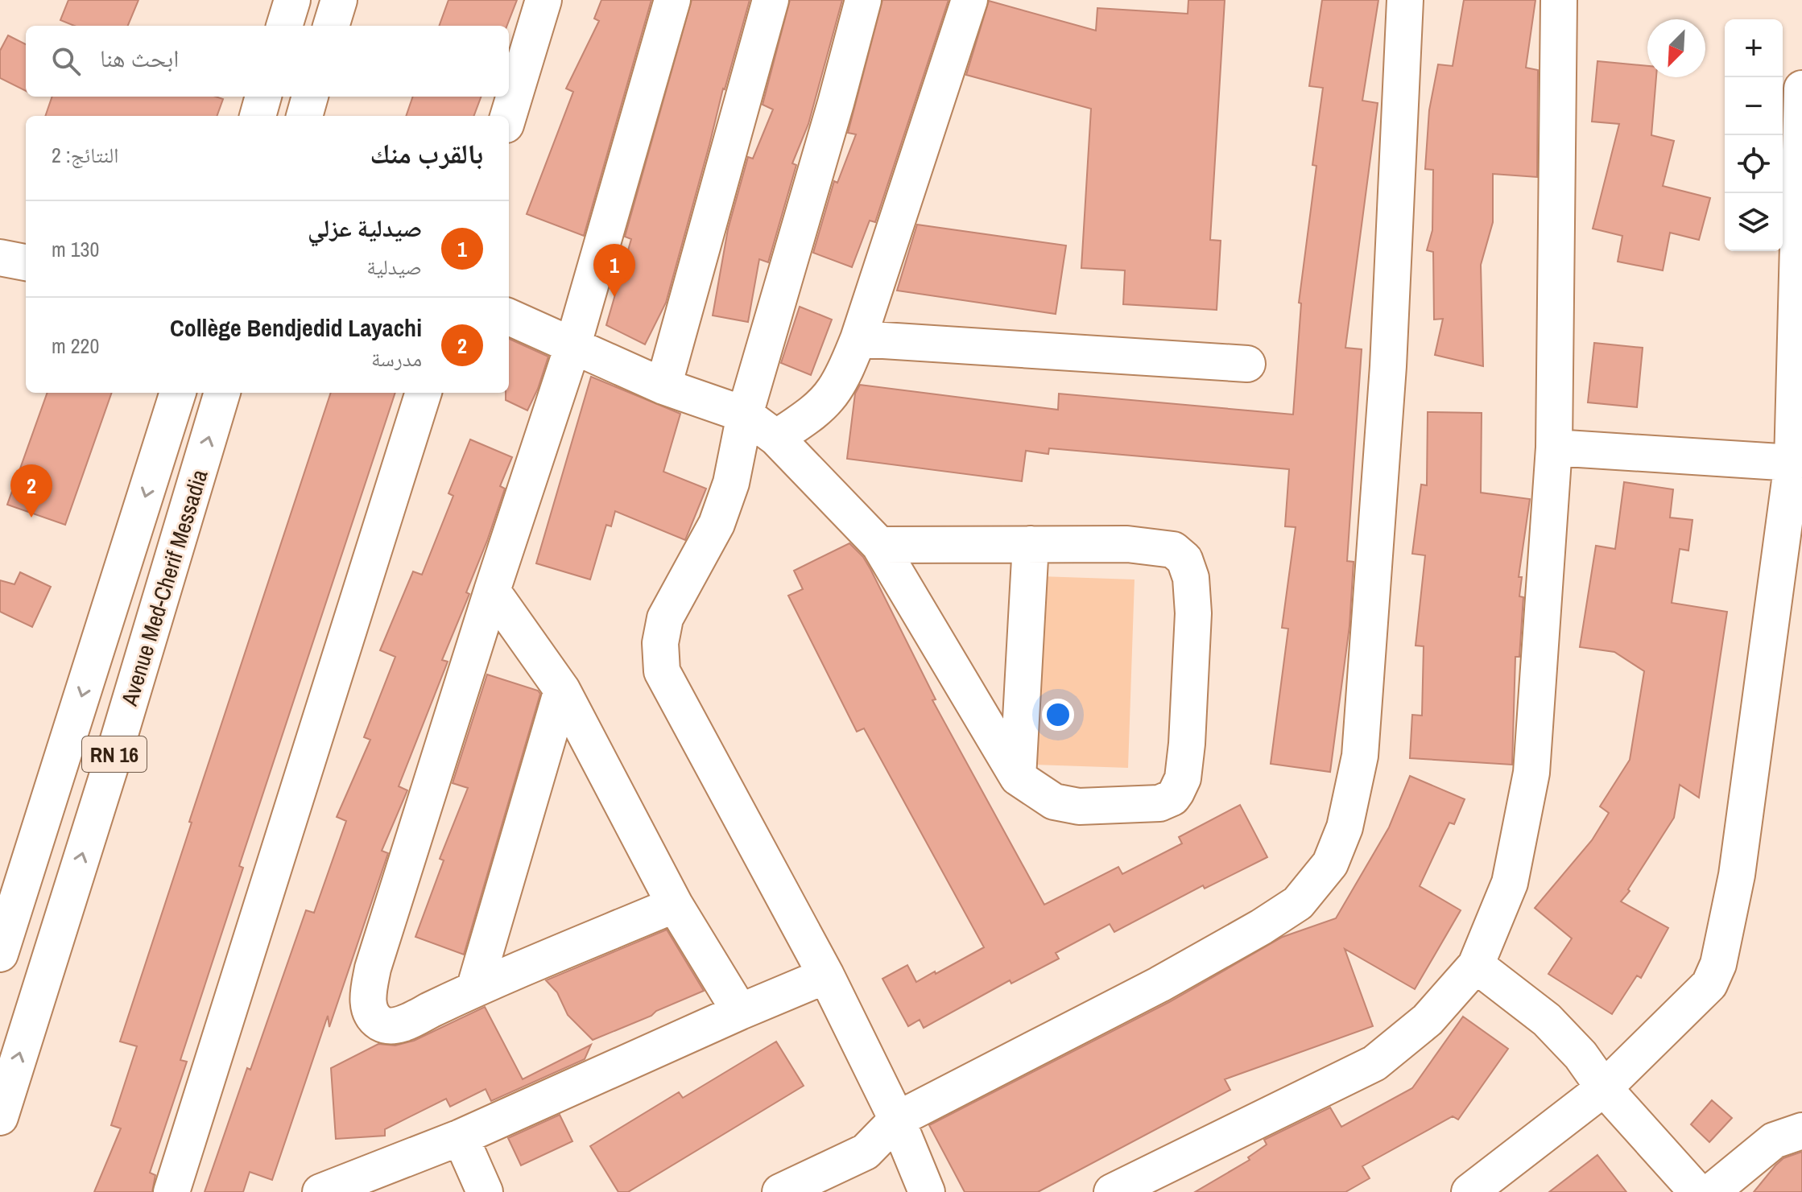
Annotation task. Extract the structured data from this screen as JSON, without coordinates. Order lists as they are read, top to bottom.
{
  "streets": {
    "main road": ["Avenue Med-Cherif Messadia", "RN 16"]
  },
  "north": "bottom left",
  "page": {
    "map_buttons": ["+", "−"],
    "search": "ابحث هنا",
    "heading": ["بالقرب منك", "النتائج: 2"],
    "list": [
      {
        "mark": "1",
        "name": "صيدلية عزلي",
        "note": "صيدلية",
        "value": "130 m"
      },
      {
        "mark": "2",
        "name": "Collège Bendjedid Layachi",
        "note": "مدرسة",
        "value": "220 m"
      }
    ],
    "pins": ["1", "2"]
  }
}
